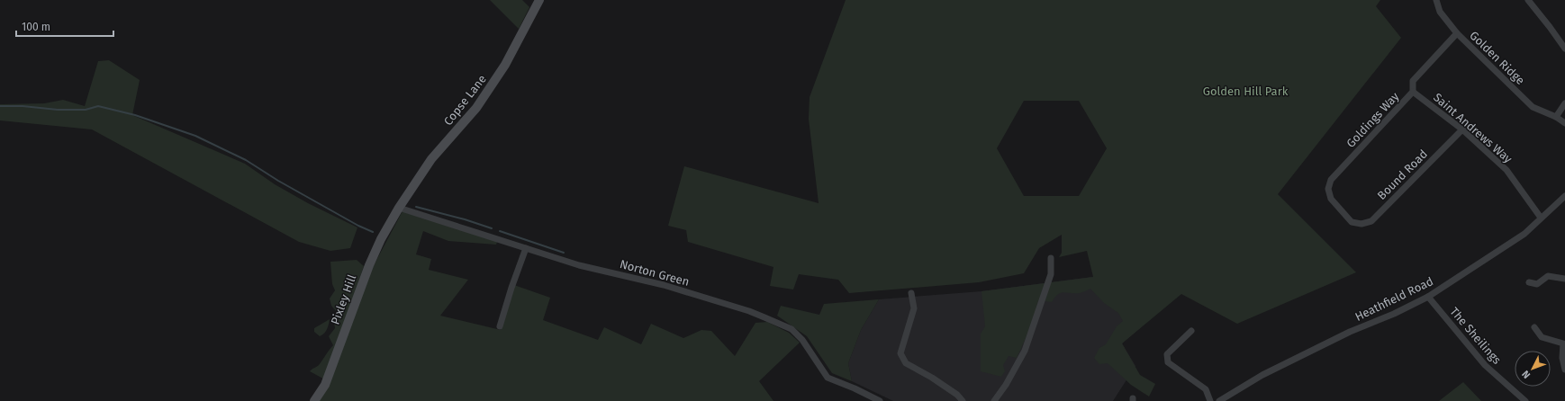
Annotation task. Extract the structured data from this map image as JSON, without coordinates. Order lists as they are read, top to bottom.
{
  "streets": {
    "street": [
      "Golden Ridge",
      "Copse Lane",
      "Goldings Way",
      "Saint Andrews Way",
      "Bound Road",
      "Norton Green",
      "Heathfield Road",
      "Pixley Hill",
      "The Sheilings"
    ]
  },
  "crossings": [
    ["Golden Ridge", "Goldings Way"],
    ["Copse Lane", "Norton Green"],
    ["Copse Lane", "Pixley Hill"],
    ["Goldings Way", "Saint Andrews Way"],
    ["Goldings Way", "Bound Road"],
    ["Saint Andrews Way", "Bound Road"],
    ["Saint Andrews Way", "Heathfield Road"],
    ["Norton Green", "Pixley Hill"],
    ["Heathfield Road", "The Sheilings"]
  ],
  "parks": ["Golden Hill Park"],
  "scale_bar": "100 m",
  "north": "bottom left"
}
